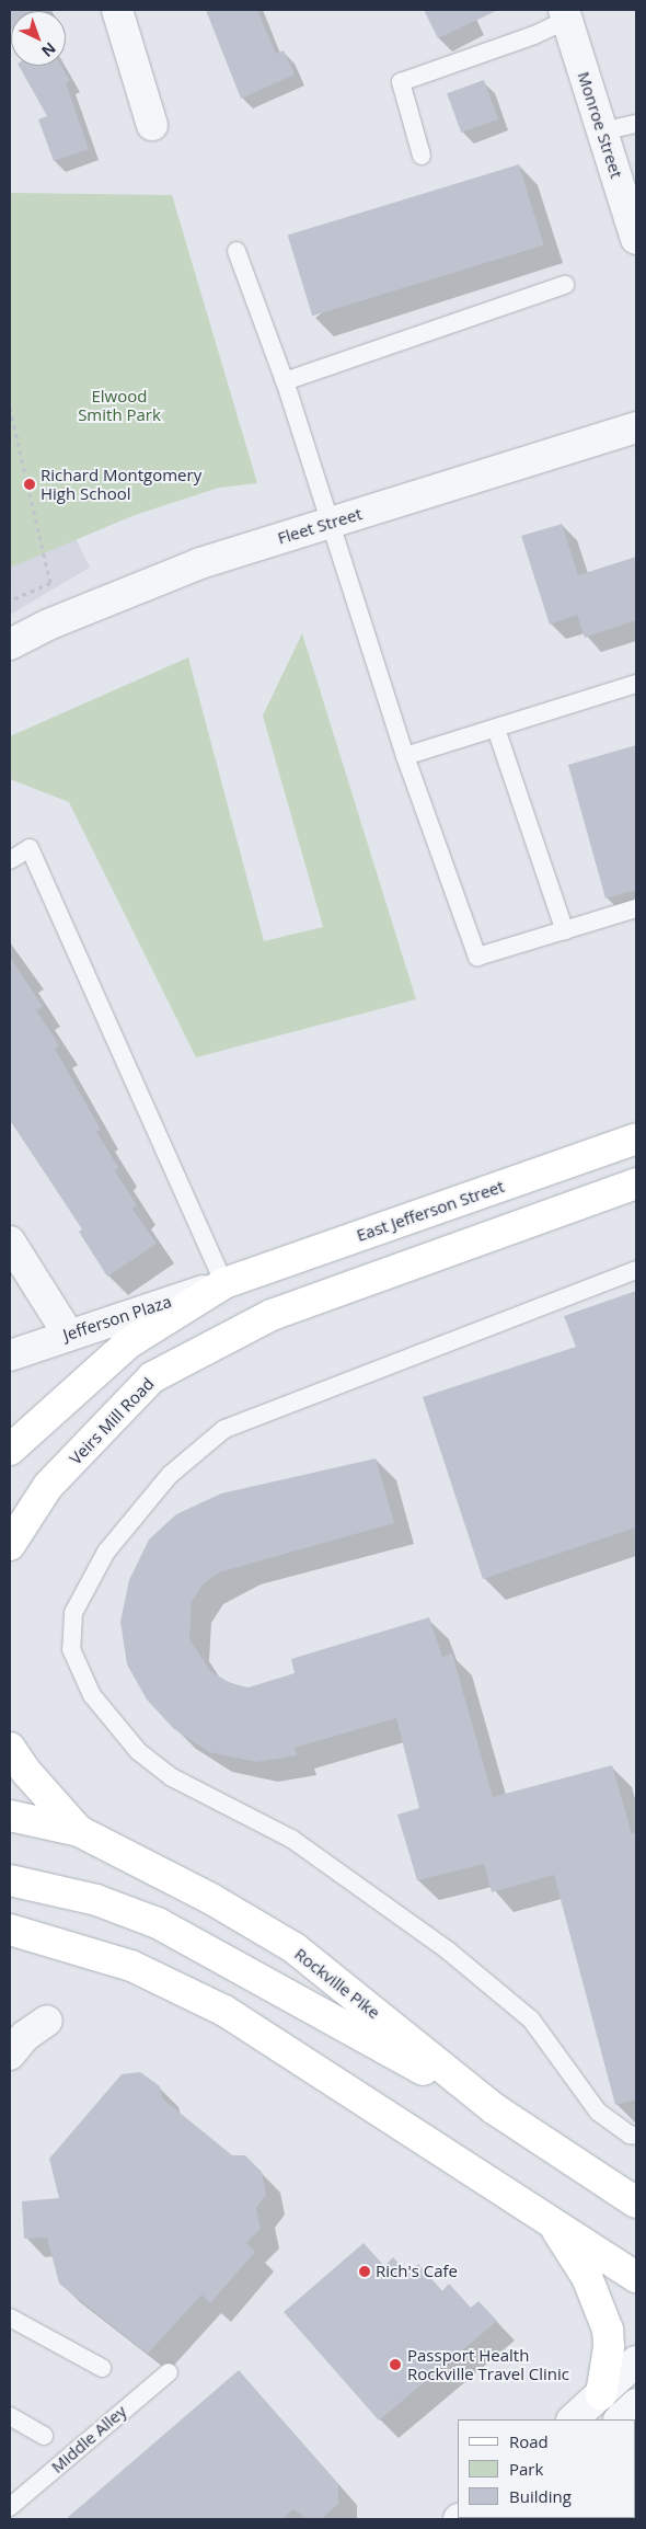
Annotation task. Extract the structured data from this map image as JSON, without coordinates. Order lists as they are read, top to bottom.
{
  "streets": {
    "main road": ["East Jefferson Street", "Veirs Mill Road", "Rockville Pike"],
    "street": ["Monroe Street", "Fleet Street", "Jefferson Plaza"],
    "lane": ["Middle Alley"]
  },
  "crossings": [
    ["East Jefferson Street", "Jefferson Plaza"]
  ],
  "parks": ["Elwood Smith Park"],
  "places": ["Richard Montgomery High School", "Rich's Cafe", "Passport Health Rockville Travel Clinic"],
  "legend": ["Road", "Park", "Building"],
  "north": "bottom right"
}
